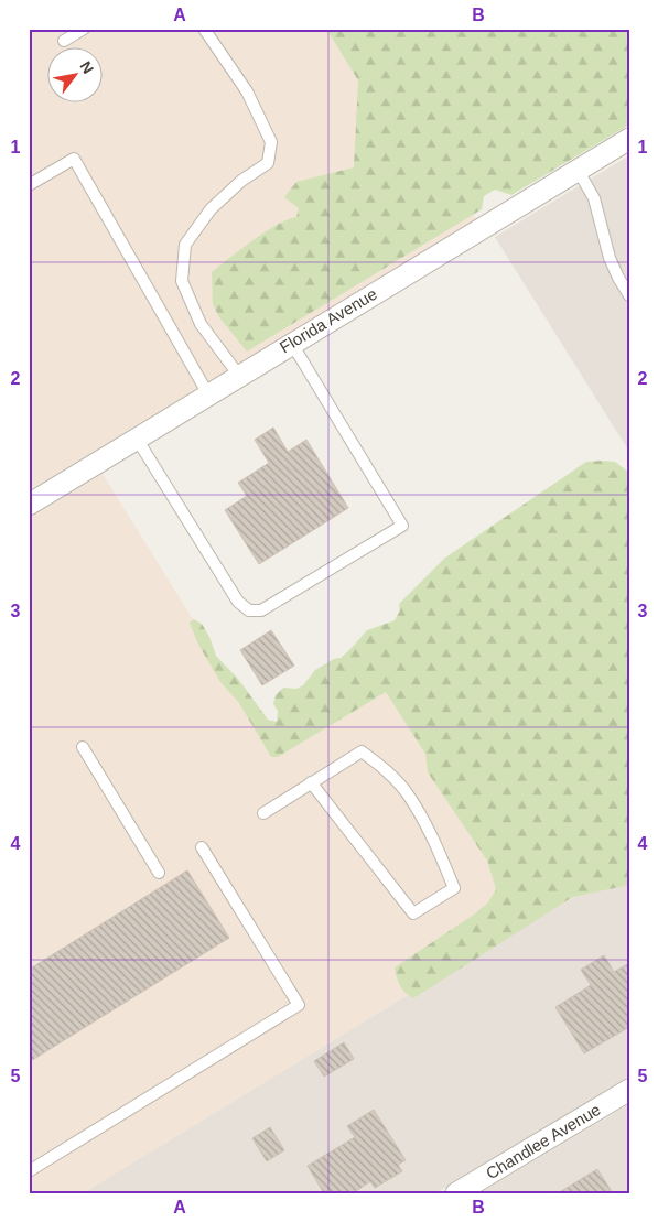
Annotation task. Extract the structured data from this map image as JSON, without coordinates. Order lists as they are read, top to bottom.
{
  "streets": {
    "street": ["Florida Avenue", "Chandlee Avenue"]
  },
  "north": "top right",
  "grid": {
    "columns": ["A", "B"],
    "rows": [
      "1",
      "2",
      "3",
      "4",
      "5"
    ]
  }
}
